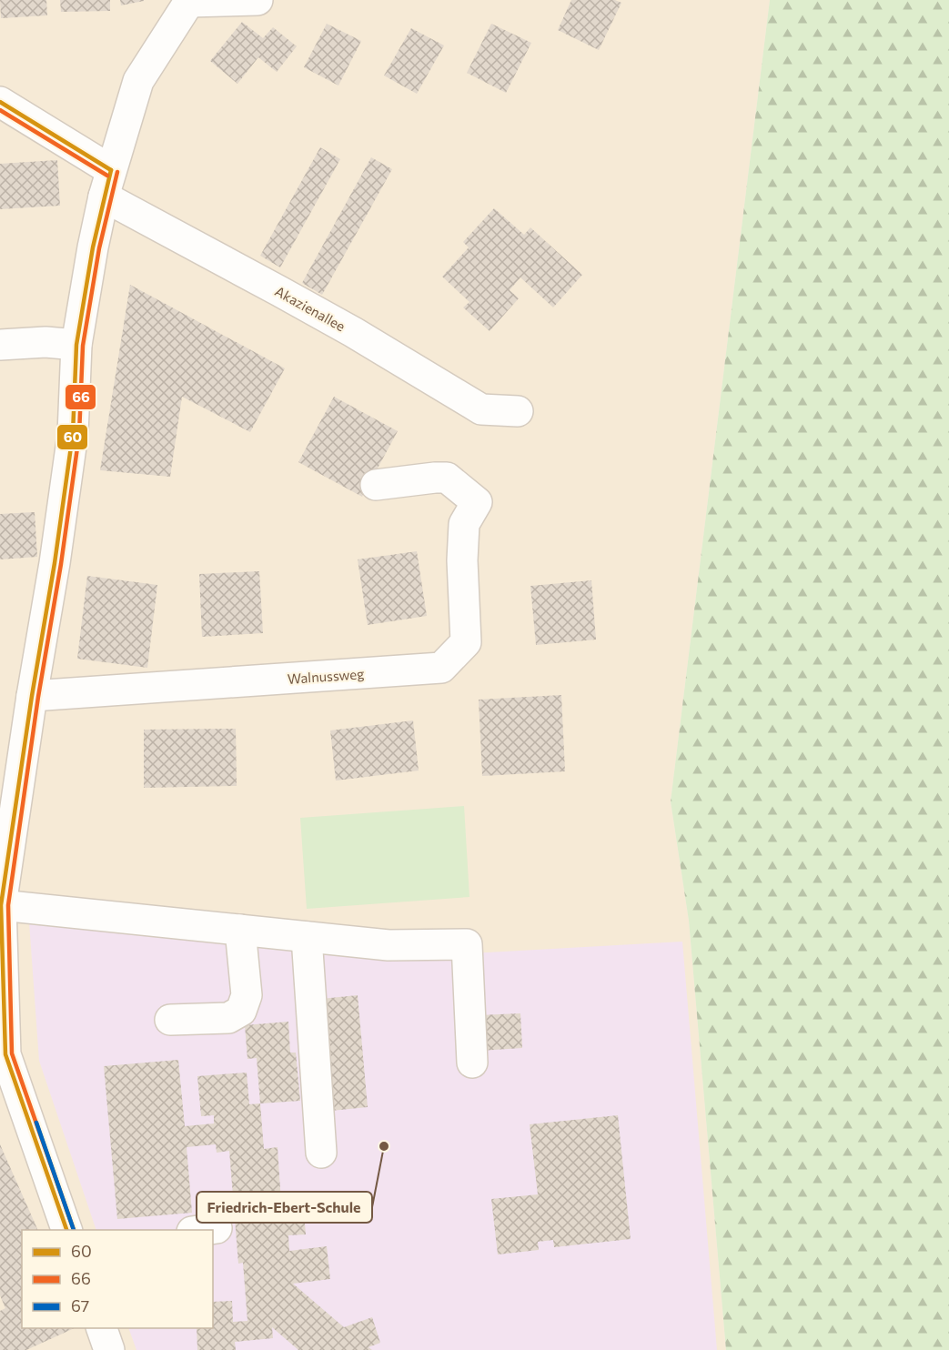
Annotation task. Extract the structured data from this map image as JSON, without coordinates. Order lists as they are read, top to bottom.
{
  "streets": {
    "street": ["Akazienallee", "Walnussweg"]
  },
  "places": ["Friedrich-Ebert-Schule"],
  "lines": ["transit line 60", "transit line 66", "transit line 67"],
  "legend": ["60", "66", "67"]
}
